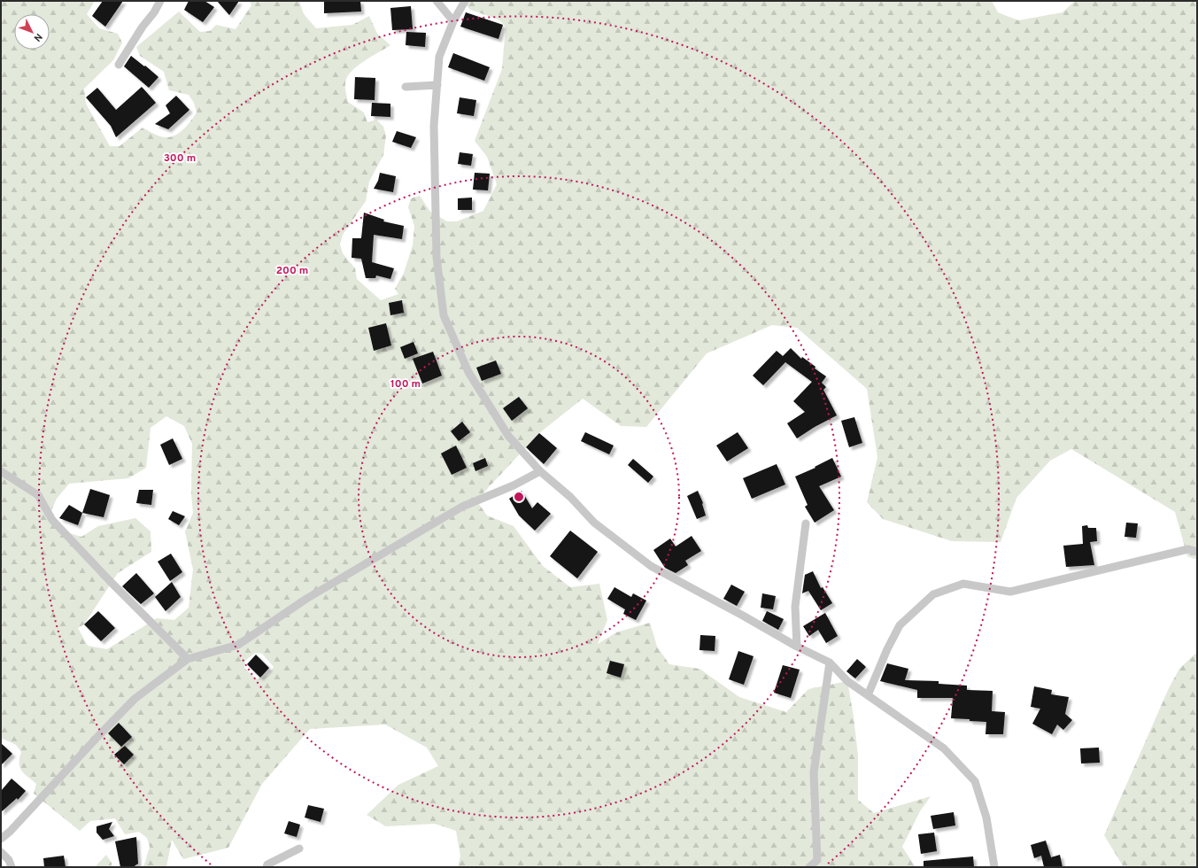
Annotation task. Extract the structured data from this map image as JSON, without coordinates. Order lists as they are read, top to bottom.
{
  "north": "bottom right",
  "rings": ["300 m", "200 m", "100 m"]
}
